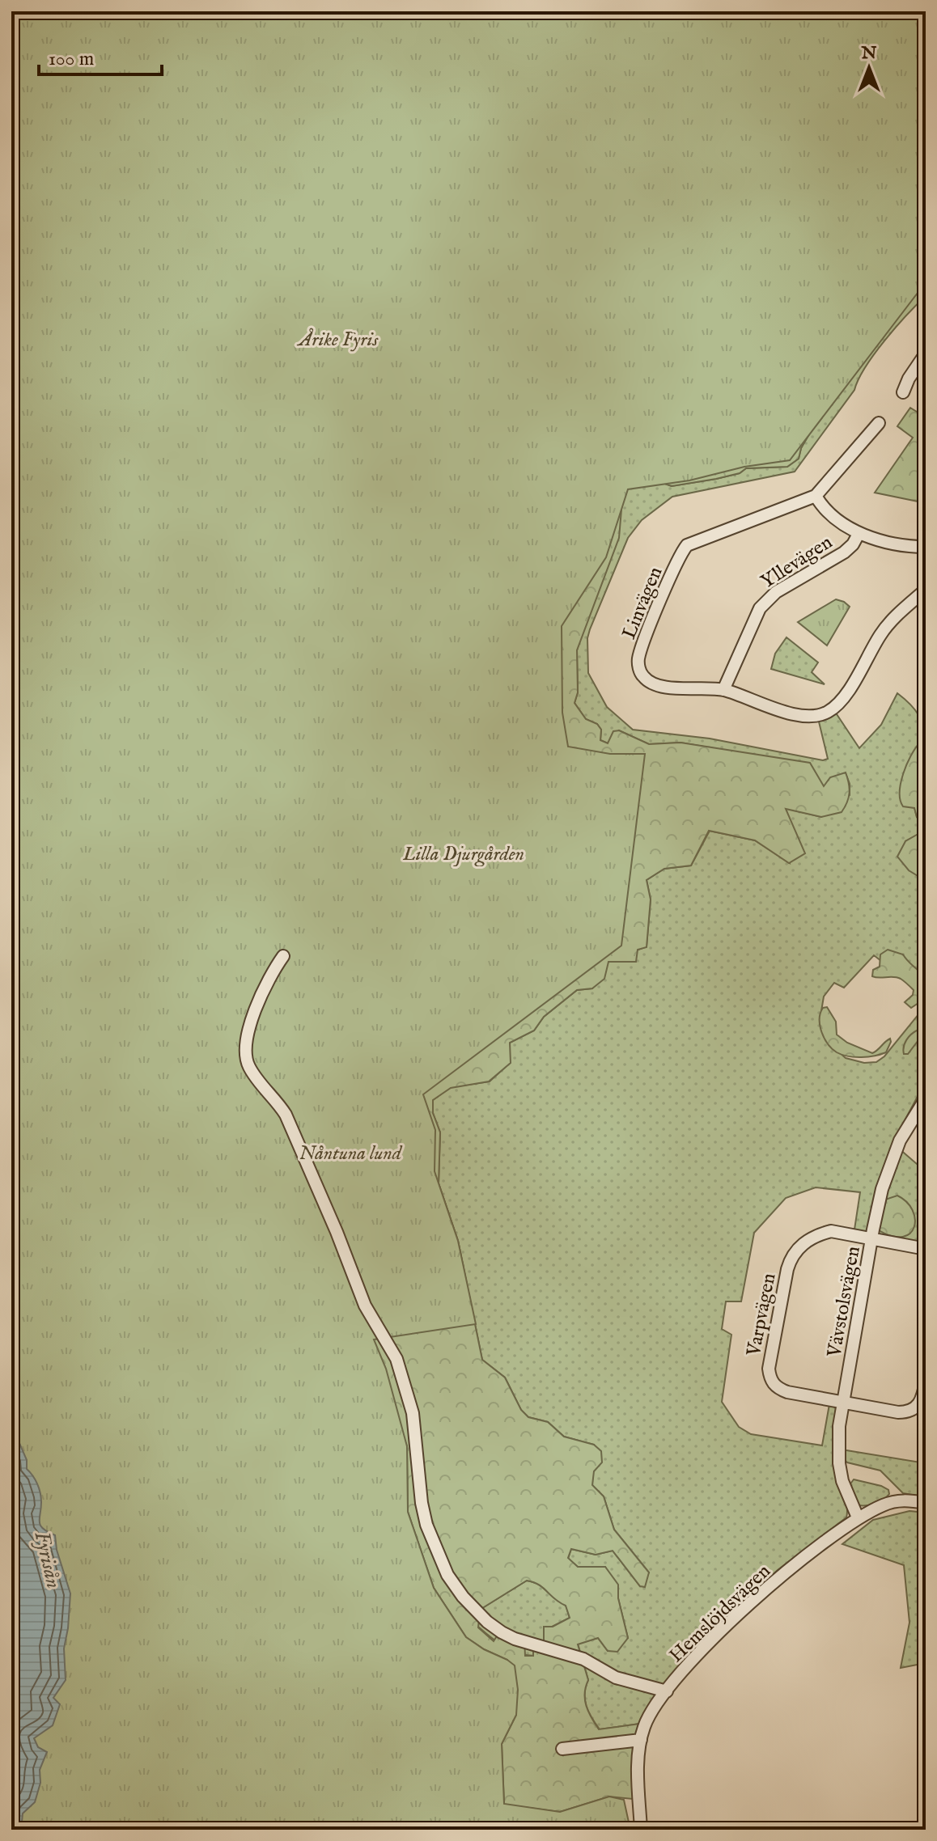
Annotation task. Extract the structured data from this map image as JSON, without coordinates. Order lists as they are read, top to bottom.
{
  "streets": {
    "street": [
      "Yllevägen",
      "Linvägen",
      "Vävstolsvägen",
      "Varpvägen",
      "Hemslöjdsvägen"
    ]
  },
  "crossings": [
    ["Yllevägen", "Linvägen"],
    ["Vävstolsvägen", "Varpvägen"],
    ["Vävstolsvägen", "Hemslöjdsvägen"]
  ],
  "water": ["Fyrisån"],
  "parks": ["Årike Fyris", "Lilla Djurgården", "Nåntuna lund"],
  "scale_bar": "100 m",
  "north": "top"
}
